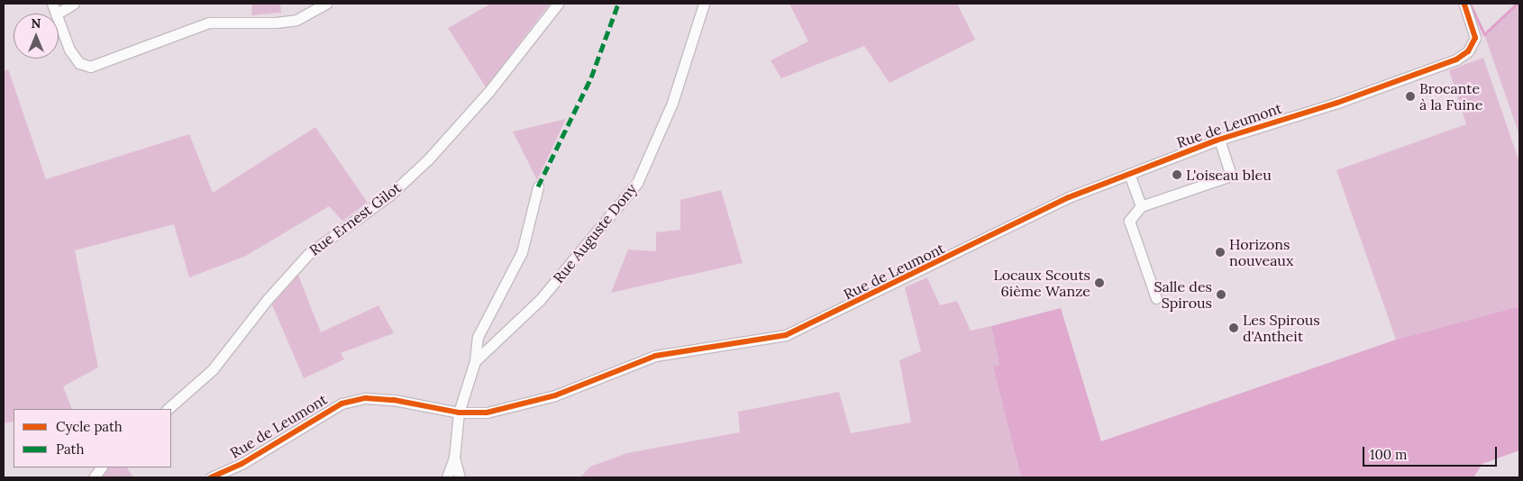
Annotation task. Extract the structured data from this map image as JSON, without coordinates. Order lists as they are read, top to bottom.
{
  "streets": {
    "street": ["Rue de Leumont", "Rue Ernest Gilot", "Rue Auguste Dony"]
  },
  "places": [
    "Brocante à la Fuine",
    "L'oiseau bleu",
    "Horizons nouveaux",
    "Locaux Scouts 6ième Wanze",
    "Salle des Spirous",
    "Les Spirous d'Antheit"
  ],
  "legend": ["Cycle path", "Path"],
  "scale_bar": "100 m",
  "north": "top"
}
